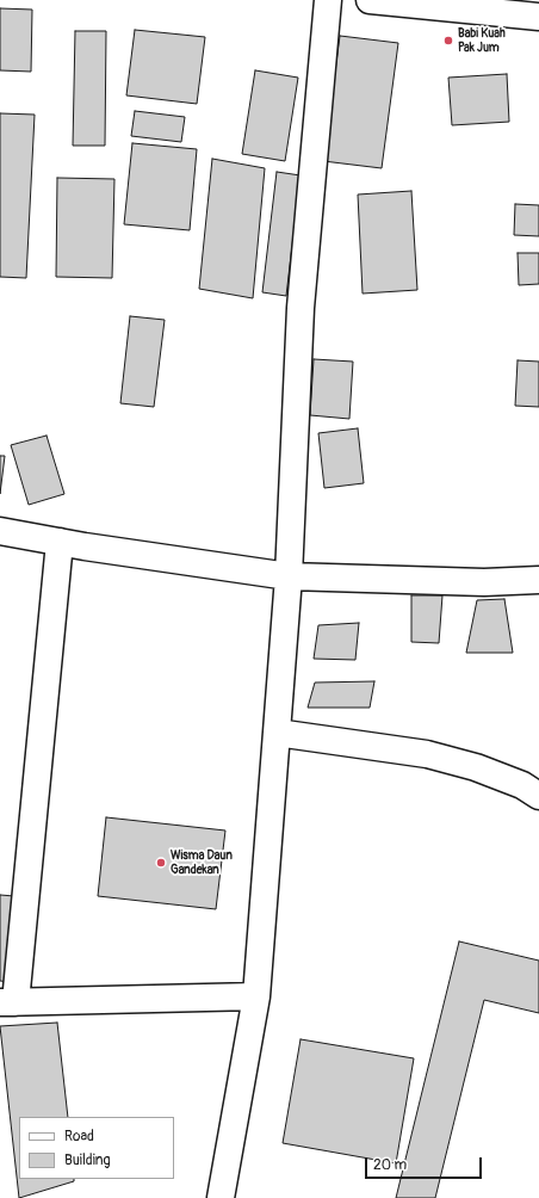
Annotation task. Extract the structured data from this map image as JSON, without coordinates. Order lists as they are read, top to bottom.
{
  "places": ["Babi Kuah Pak Jum", "Wisma Daun Gandekan"],
  "legend": ["Road", "Building"],
  "scale_bar": "20 m"
}
